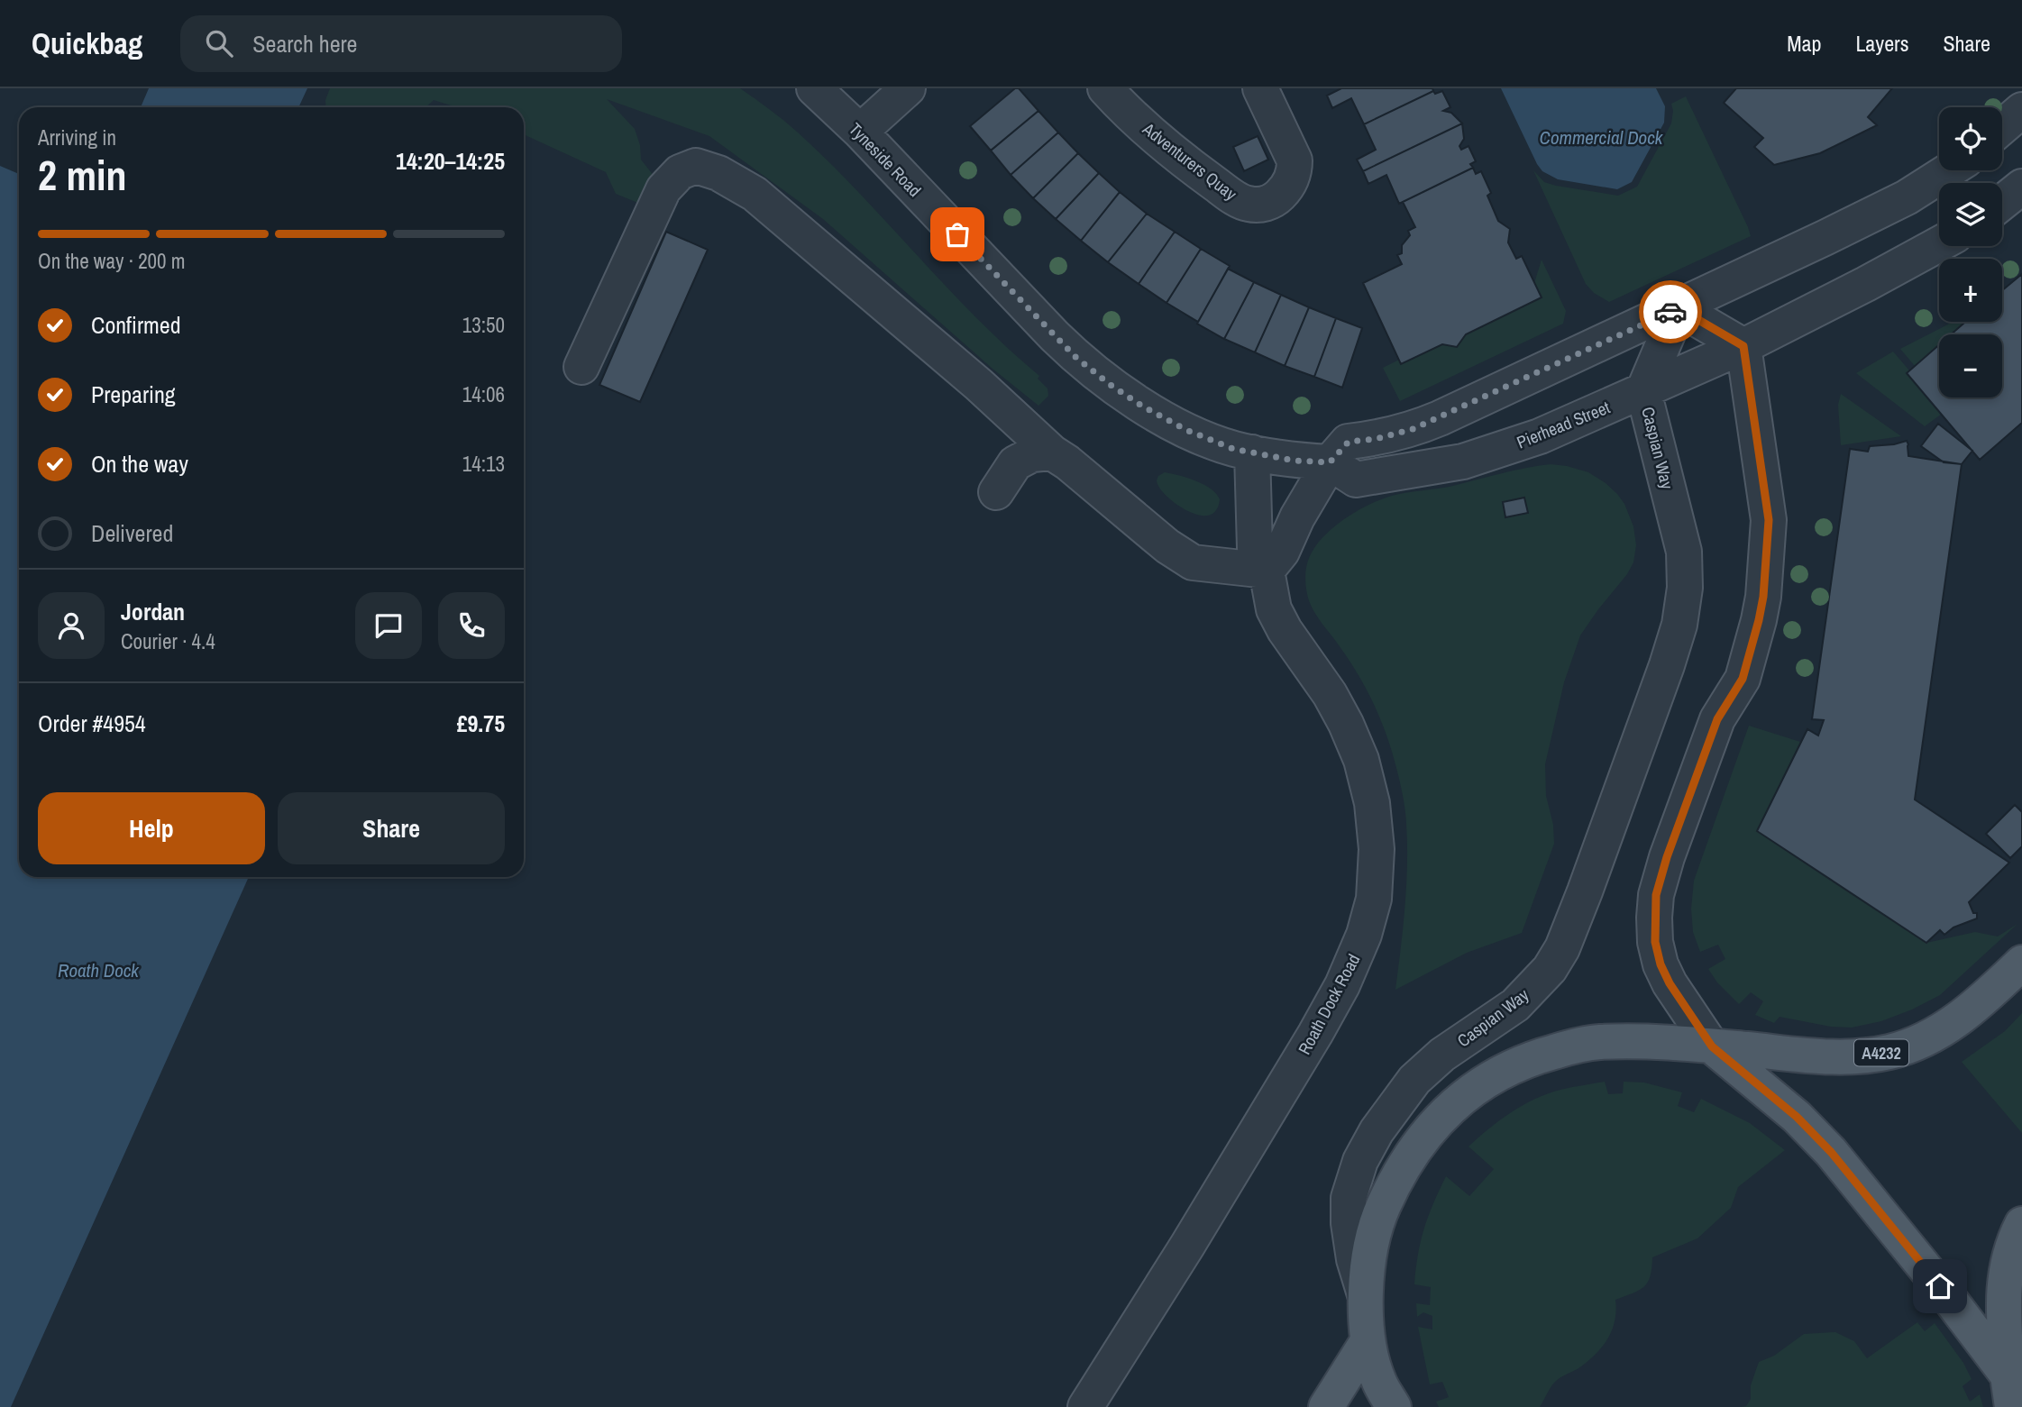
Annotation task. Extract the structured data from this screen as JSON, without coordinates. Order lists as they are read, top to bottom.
{
  "streets": {
    "main road": ["A4232"],
    "street": [
      "Tyneside Road",
      "Adventurers Quay",
      "Pierhead Street",
      "Caspian Way",
      "Roath Dock Road"
    ]
  },
  "crossings": [
    ["Tyneside Road", "Pierhead Street"],
    ["Tyneside Road", "Roath Dock Road"],
    ["Pierhead Street", "Caspian Way"]
  ],
  "water": ["Commercial Dock", "Roath Dock"],
  "page": {
    "header": "Quickbag",
    "search": "Search here",
    "nav": ["Map", "Layers", "Share"],
    "map_buttons": ["+", "−"],
    "heading": ["2 min", "Arriving in", "14:20–14:25"],
    "panel": [
      "Jordan",
      "Courier · 4.4",
      "Order #4954",
      "£9.75"
    ],
    "bar": "On the way · 200 m",
    "list": [
      ["Confirmed", "13:50"],
      ["Preparing", "14:06"],
      ["On the way", "14:13"],
      "Delivered"
    ],
    "buttons": ["Help", "Share"]
  }
}
